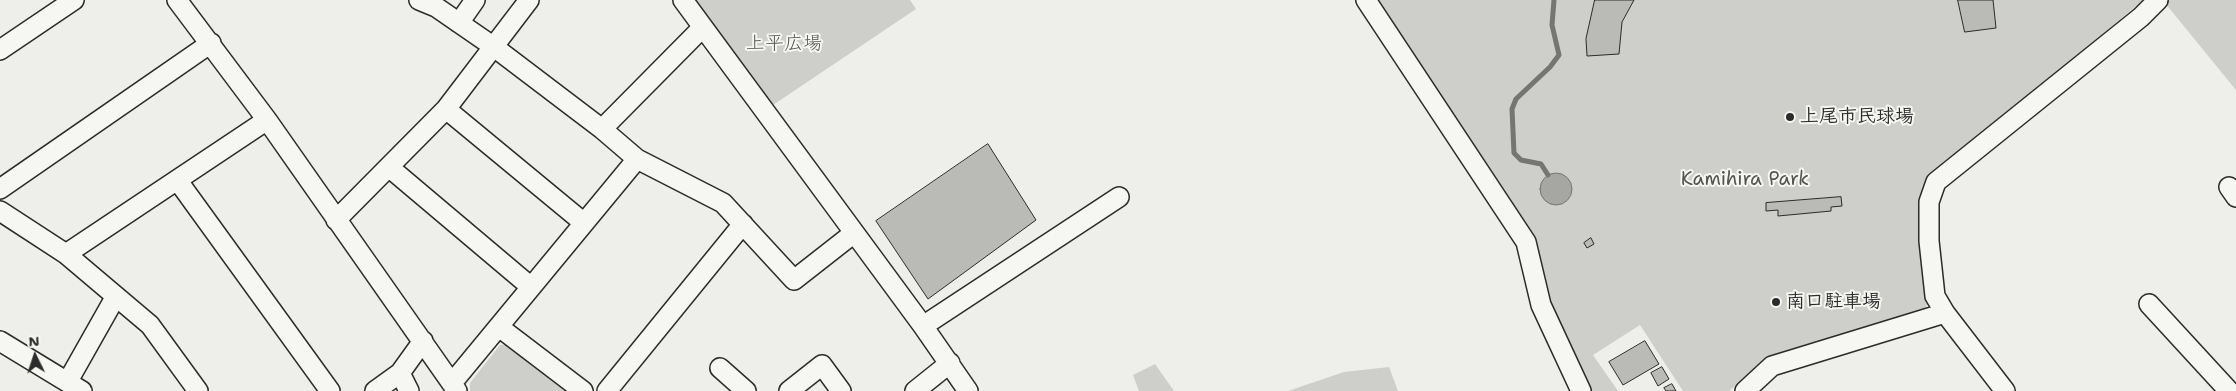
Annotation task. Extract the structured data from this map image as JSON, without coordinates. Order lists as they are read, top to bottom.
{
  "parks": ["上平広場", "Kamihira Park"],
  "places": ["上尾市民球場", "南口駐車場"],
  "north": "top"
}
